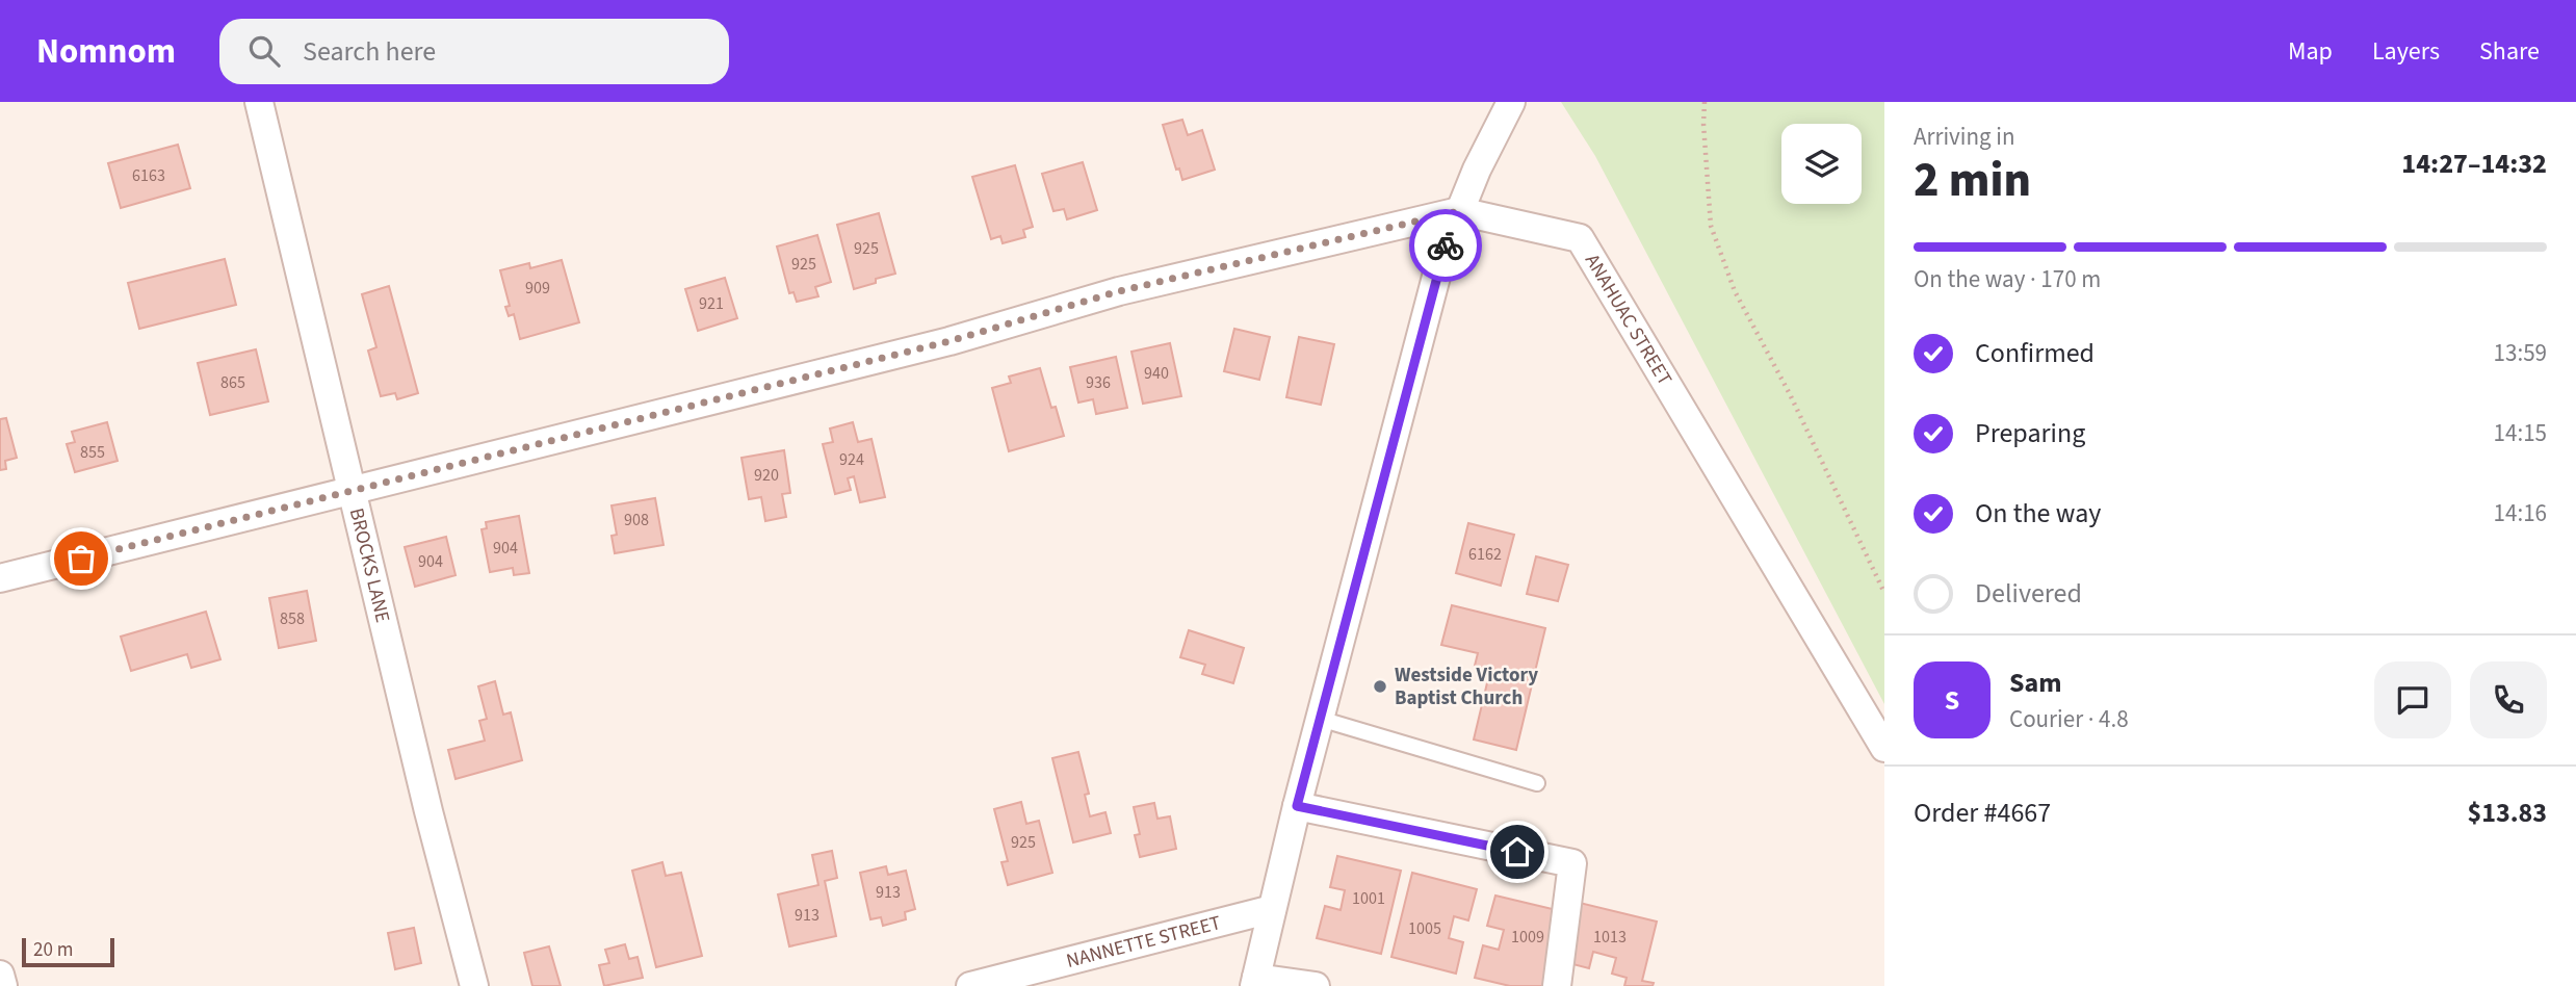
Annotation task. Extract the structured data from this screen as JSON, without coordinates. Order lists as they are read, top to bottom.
{
  "streets": {
    "street": ["ANAHUAC STREET", "BROCKS LANE", "NANNETTE STREET"]
  },
  "crossings": [
    ["ANAHUAC STREET", "BROCKS LANE"]
  ],
  "places": ["Westside Victory Baptist Church"],
  "house_numbers": [
    "6163",
    "925",
    "925",
    "909",
    "921",
    "940",
    "865",
    "936",
    "855",
    "924",
    "920",
    "908",
    "904",
    "6162",
    "904",
    "858",
    "925",
    "913",
    "1001",
    "913",
    "1005",
    "1009",
    "1013"
  ],
  "scale_bar": "20 m",
  "page": {
    "header": "Nomnom",
    "search": "Search here",
    "nav": ["Map", "Layers", "Share"],
    "heading": ["2 min", "Arriving in", "14:27–14:32"],
    "panel": [
      "Sam",
      "Courier · 4.8",
      "Order #4667",
      "$13.83"
    ],
    "bar": "On the way · 170 m",
    "list": [
      ["Confirmed", "13:59"],
      ["Preparing", "14:15"],
      ["On the way", "14:16"],
      "Delivered"
    ],
    "round": "S",
    "scale": "20 m"
  }
}
